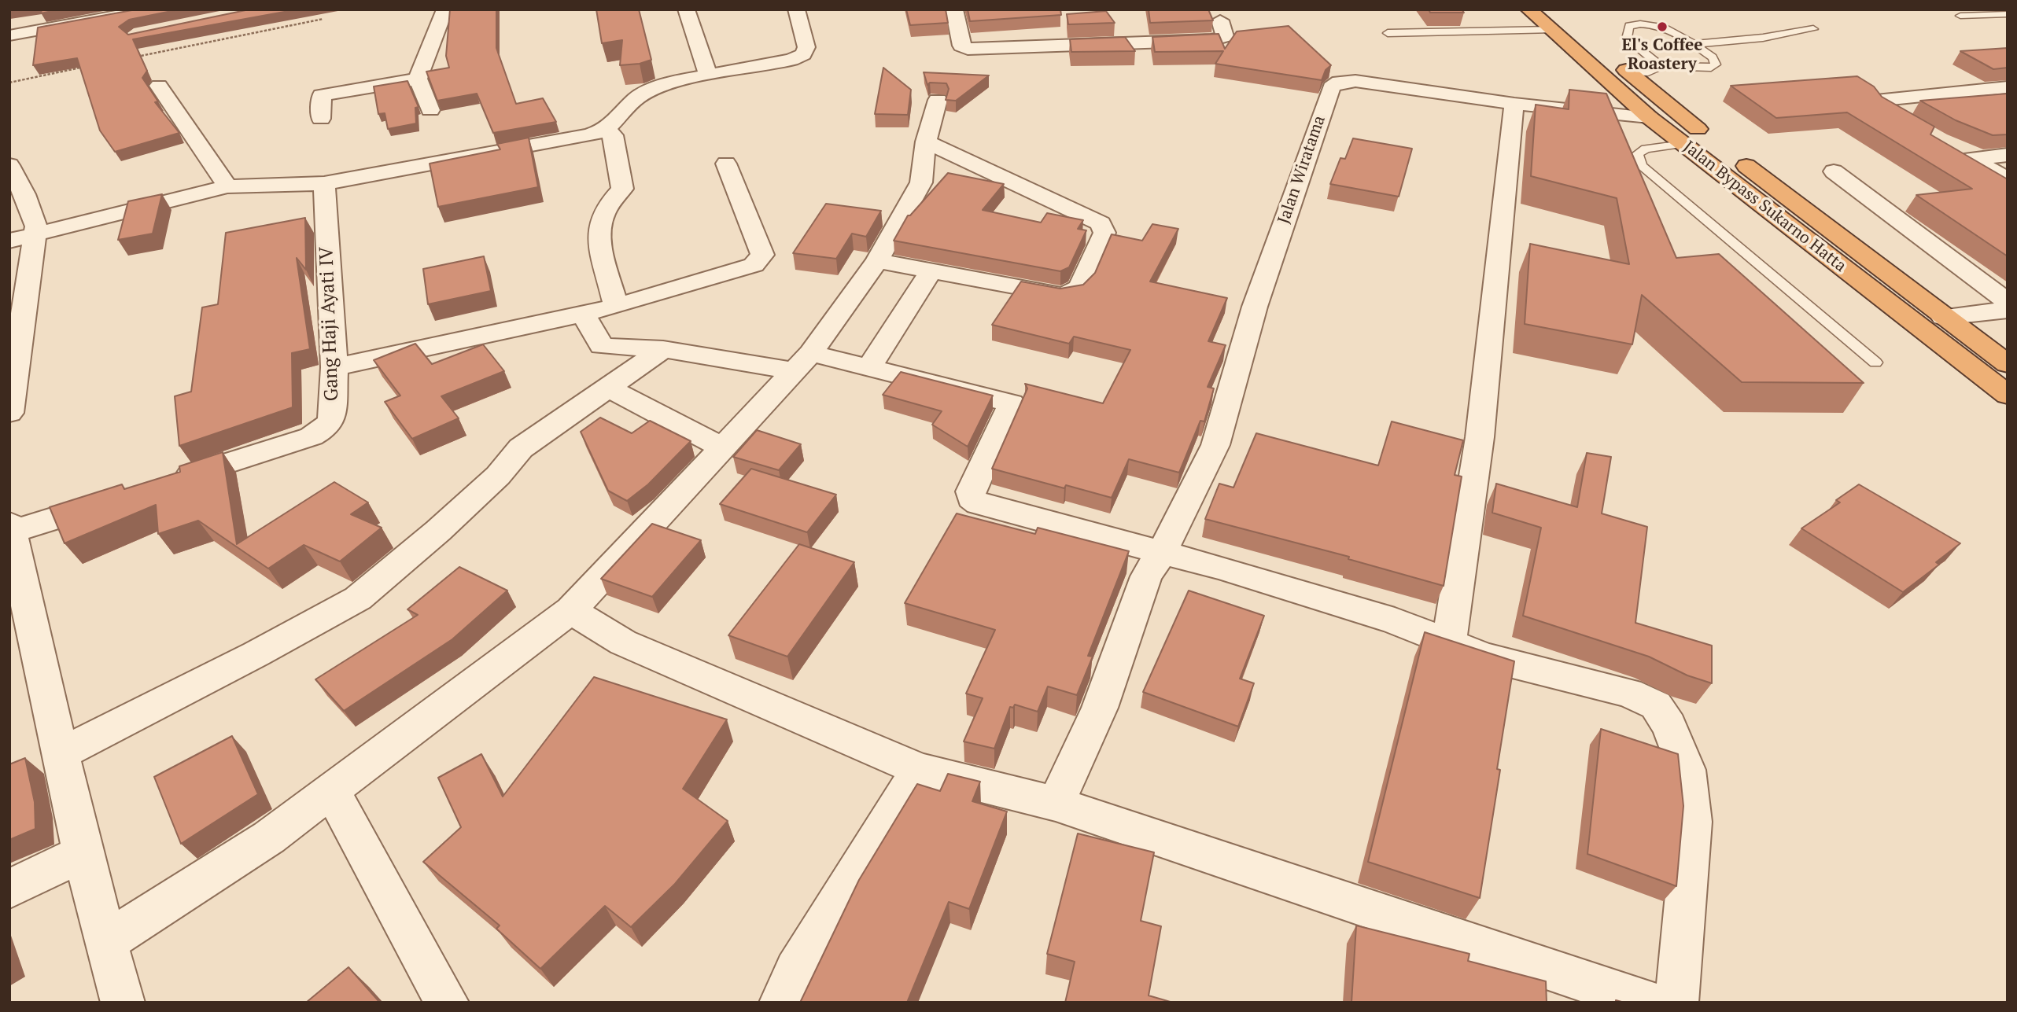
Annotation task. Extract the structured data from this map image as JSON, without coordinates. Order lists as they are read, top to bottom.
{
  "streets": {
    "highway": ["Jalan Bypass Sukarno Hatta"],
    "street": ["Jalan Wiratama", "Gang Haji Ayati IV"]
  },
  "crossings": [
    ["Jalan Wiratama", "Jalan Bypass Sukarno Hatta"]
  ],
  "places": ["El's Coffee Roastery"]
}
